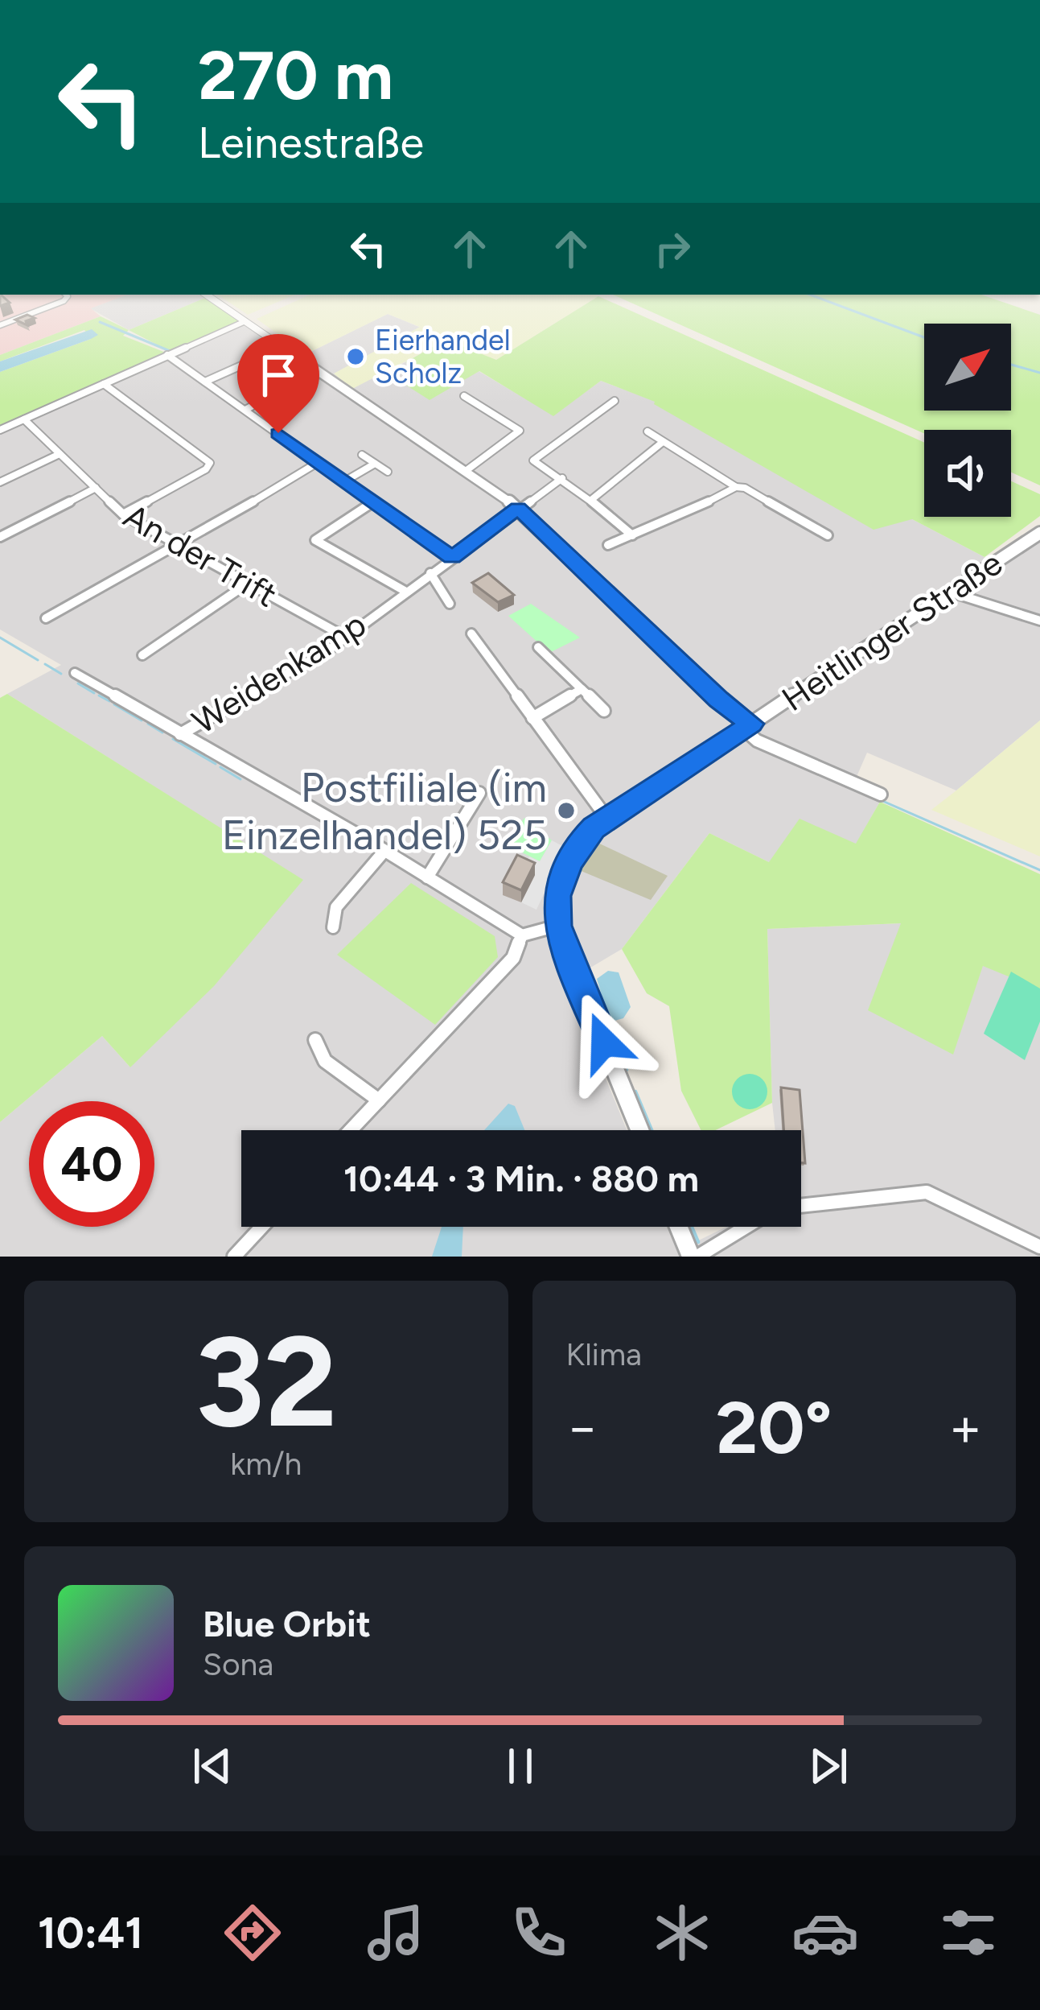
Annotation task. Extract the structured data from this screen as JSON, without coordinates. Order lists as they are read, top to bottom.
{
  "streets": {
    "street": ["An der Trift", "Heitlinger Straße", "Weidenkamp"]
  },
  "crossings": [
    ["An der Trift", "Weidenkamp"]
  ],
  "places": ["Eierhandel Scholz", "Postfiliale (im Einzelhandel) 525"],
  "north": "top right",
  "page": {
    "turn": ["270 m", "Leinestraße"],
    "limit": "40",
    "trip": "10:44 · 3 Min. · 880 m",
    "tile": [
      ["32", "km/h"],
      "Klima"
    ],
    "heat": ["−", "20°", "+"],
    "song": ["Blue Orbit", "Sona"],
    "tabs": "10:41"
  }
}
